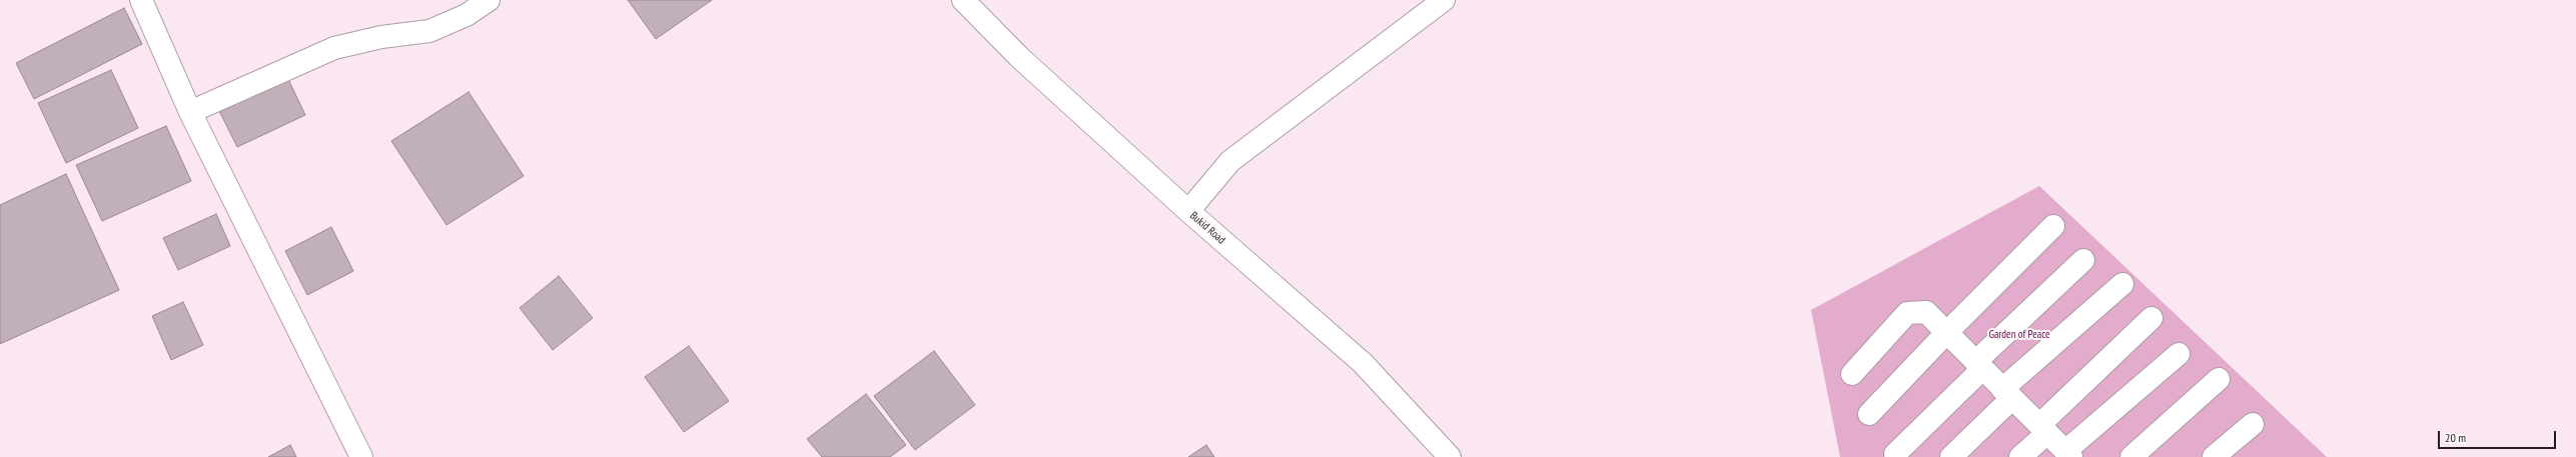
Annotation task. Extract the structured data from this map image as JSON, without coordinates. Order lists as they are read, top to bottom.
{
  "streets": {
    "street": ["Bukid Road"]
  },
  "parks": ["Garden of Peace"],
  "scale_bar": "20 m"
}
